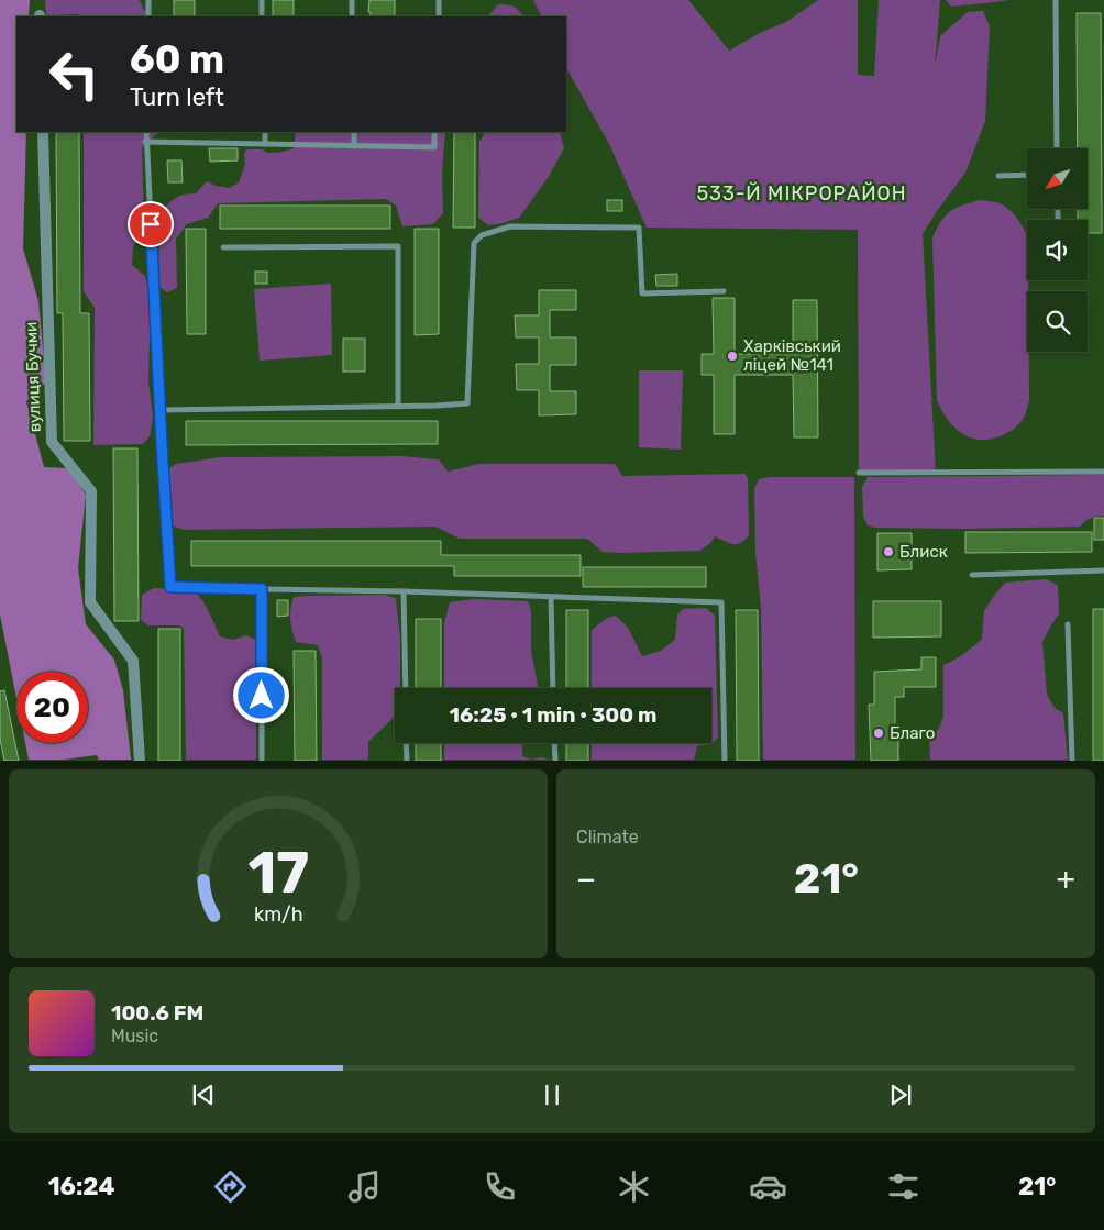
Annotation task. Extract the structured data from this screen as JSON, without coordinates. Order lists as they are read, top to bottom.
{
  "streets": {
    "street": ["вулиця Бучми"]
  },
  "districts": ["533-Й МІКРОРАЙОН"],
  "places": ["Харківський ліцей №141", "Блиск", "Благо"],
  "north": "bottom left",
  "page": {
    "turn": ["60 m", "Turn left"],
    "limit": "20",
    "trip": "16:25 · 1 min · 300 m",
    "tile": "Climate",
    "heat": ["−", "21°", "+"],
    "song": ["100.6 FM", "Music"],
    "tabs": ["16:24", "21°"],
    "gauge": ["17", "km/h"]
  }
}
